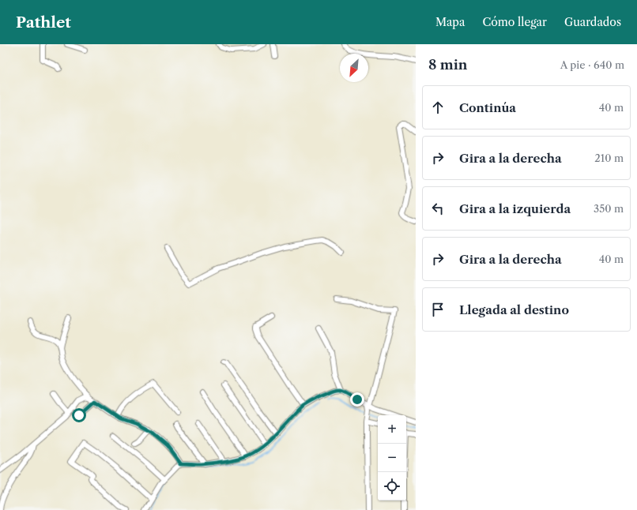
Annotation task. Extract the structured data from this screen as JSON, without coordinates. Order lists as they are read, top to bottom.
{
  "north": "bottom left",
  "page": {
    "header": "Pathlet",
    "nav": ["Mapa", "Cómo llegar", "Guardados"],
    "heading": ["8 min", "A pie · 640 m"],
    "list": [
      ["Continúa", "40 m"],
      ["Gira a la derecha", "210 m"],
      ["Gira a la izquierda", "350 m"],
      ["Gira a la derecha", "40 m"],
      "Llegada al destino"
    ],
    "map_buttons": ["+", "−"]
  }
}
